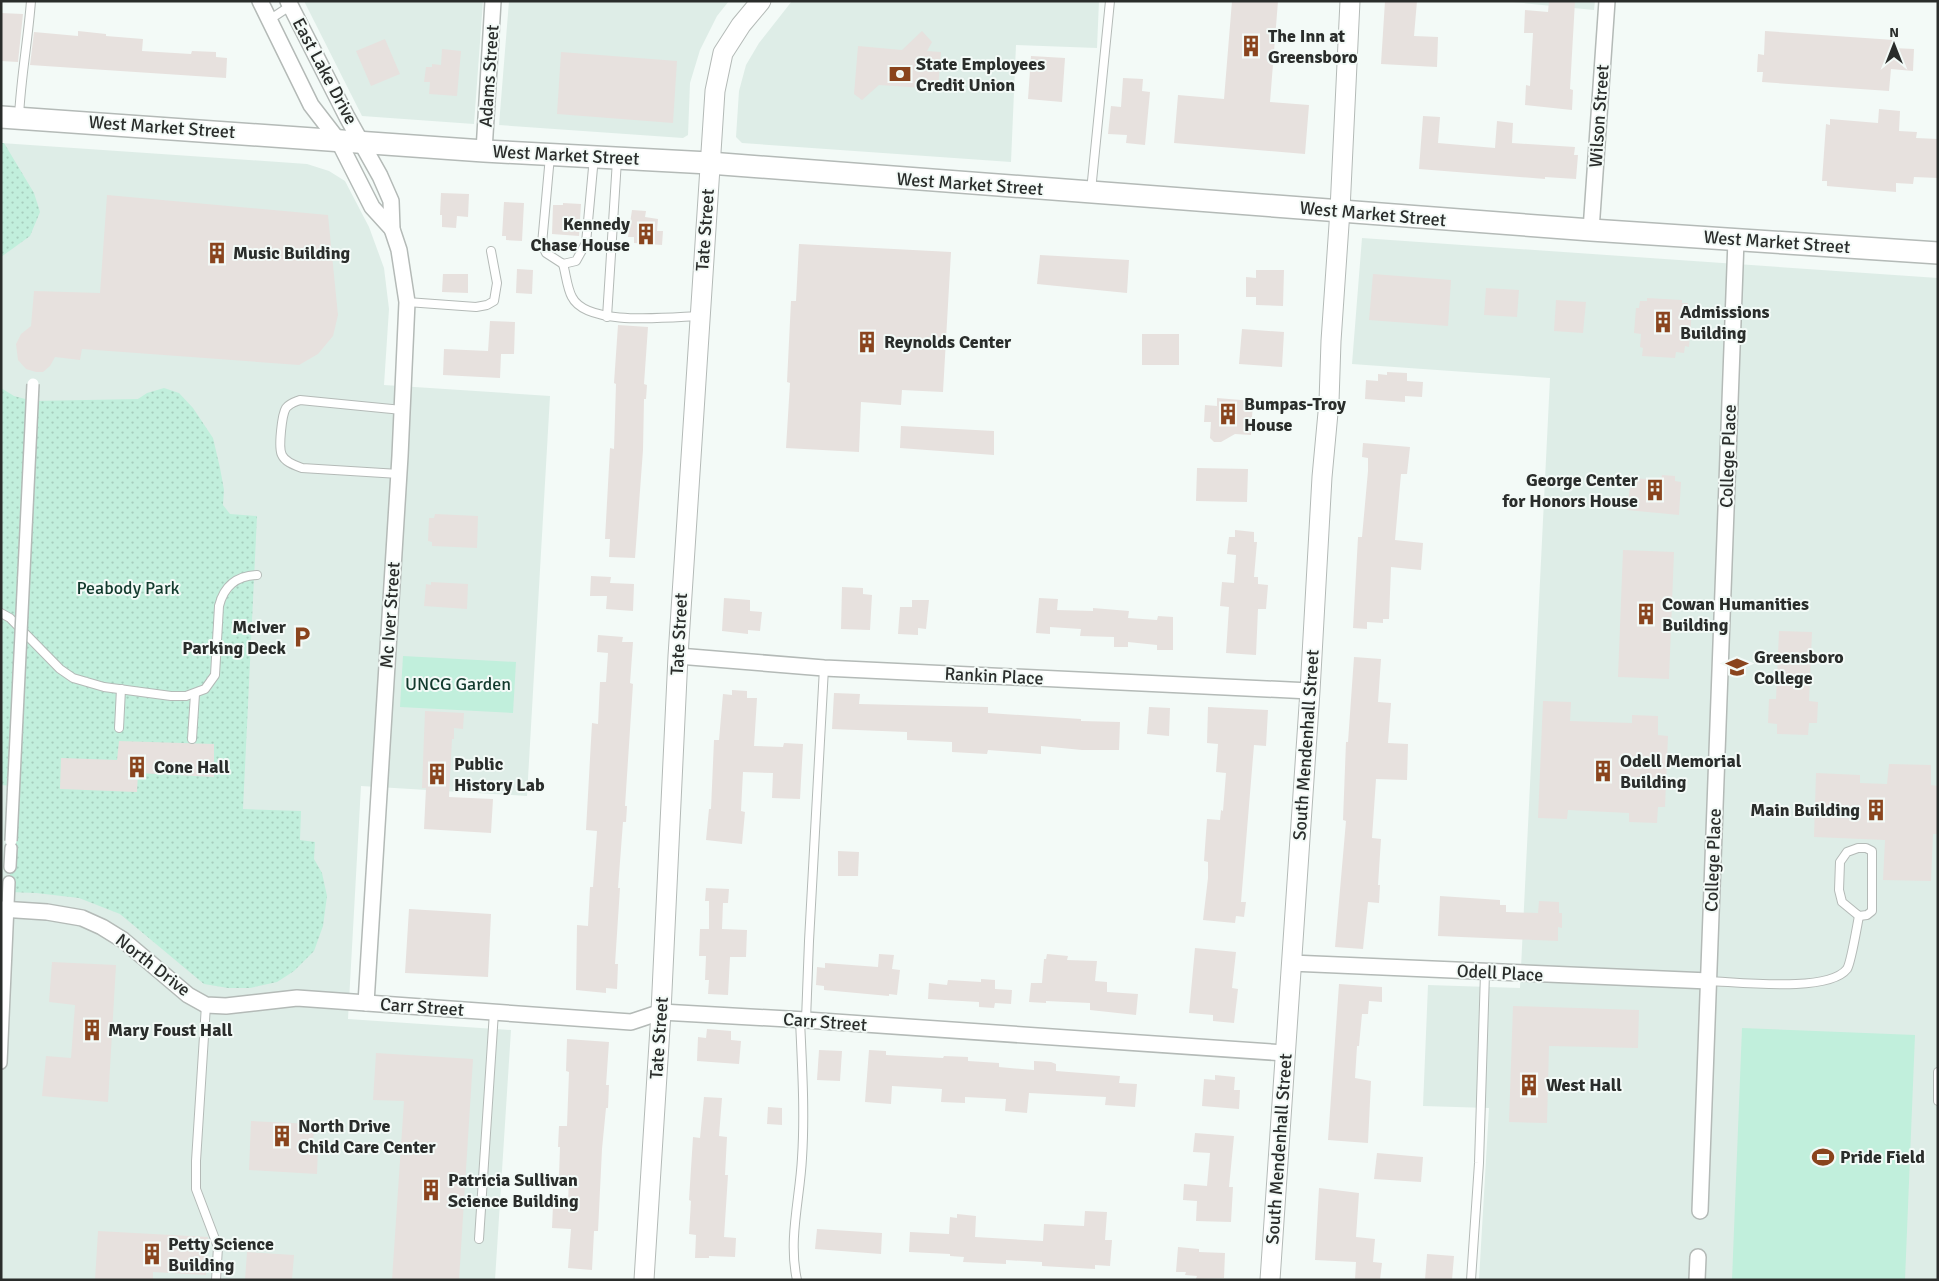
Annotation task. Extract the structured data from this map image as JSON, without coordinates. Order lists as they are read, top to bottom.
{
  "streets": {
    "main road": ["West Market Street"],
    "street": [
      "East Lake Drive",
      "Adams Street",
      "Wilson Street",
      "Tate Street",
      "College Place",
      "Mc Iver Street",
      "Rankin Place",
      "South Mendenhall Street",
      "North Drive",
      "Odell Place",
      "Carr Street"
    ]
  },
  "crossings": [
    ["East Lake Drive", "West Market Street"],
    ["East Lake Drive", "Mc Iver Street"],
    ["Adams Street", "West Market Street"],
    ["Wilson Street", "West Market Street"],
    ["West Market Street", "Tate Street"],
    ["West Market Street", "College Place"],
    ["West Market Street", "Mc Iver Street"],
    ["West Market Street", "South Mendenhall Street"],
    ["Tate Street", "Rankin Place"],
    ["Tate Street", "Carr Street"],
    ["College Place", "Odell Place"],
    ["Mc Iver Street", "North Drive"],
    ["Mc Iver Street", "Carr Street"],
    ["Rankin Place", "South Mendenhall Street"],
    ["South Mendenhall Street", "Odell Place"],
    ["South Mendenhall Street", "Carr Street"],
    ["North Drive", "Carr Street"]
  ],
  "parks": ["Peabody Park", "UNCG Garden"],
  "places": {
    "building": [
      "The Inn at Greensboro",
      "Kennedy Chase House",
      "Music Building",
      "Admissions Building",
      "Reynolds Center",
      "Bumpas-Troy House",
      "George Center for Honors House",
      "Cowan Humanities Building",
      "Cone Hall",
      "Odell Memorial Building",
      "Public History Lab",
      "Main Building",
      "Mary Foust Hall",
      "West Hall",
      "North Drive Child Care Center",
      "Patricia Sullivan Science Building",
      "Petty Science Building"
    ],
    "bank": ["State Employees Credit Union"],
    "parking": ["McIver Parking Deck"],
    "school or university": ["Greensboro College"],
    "sports": ["Pride Field"]
  },
  "north": "top"
}
